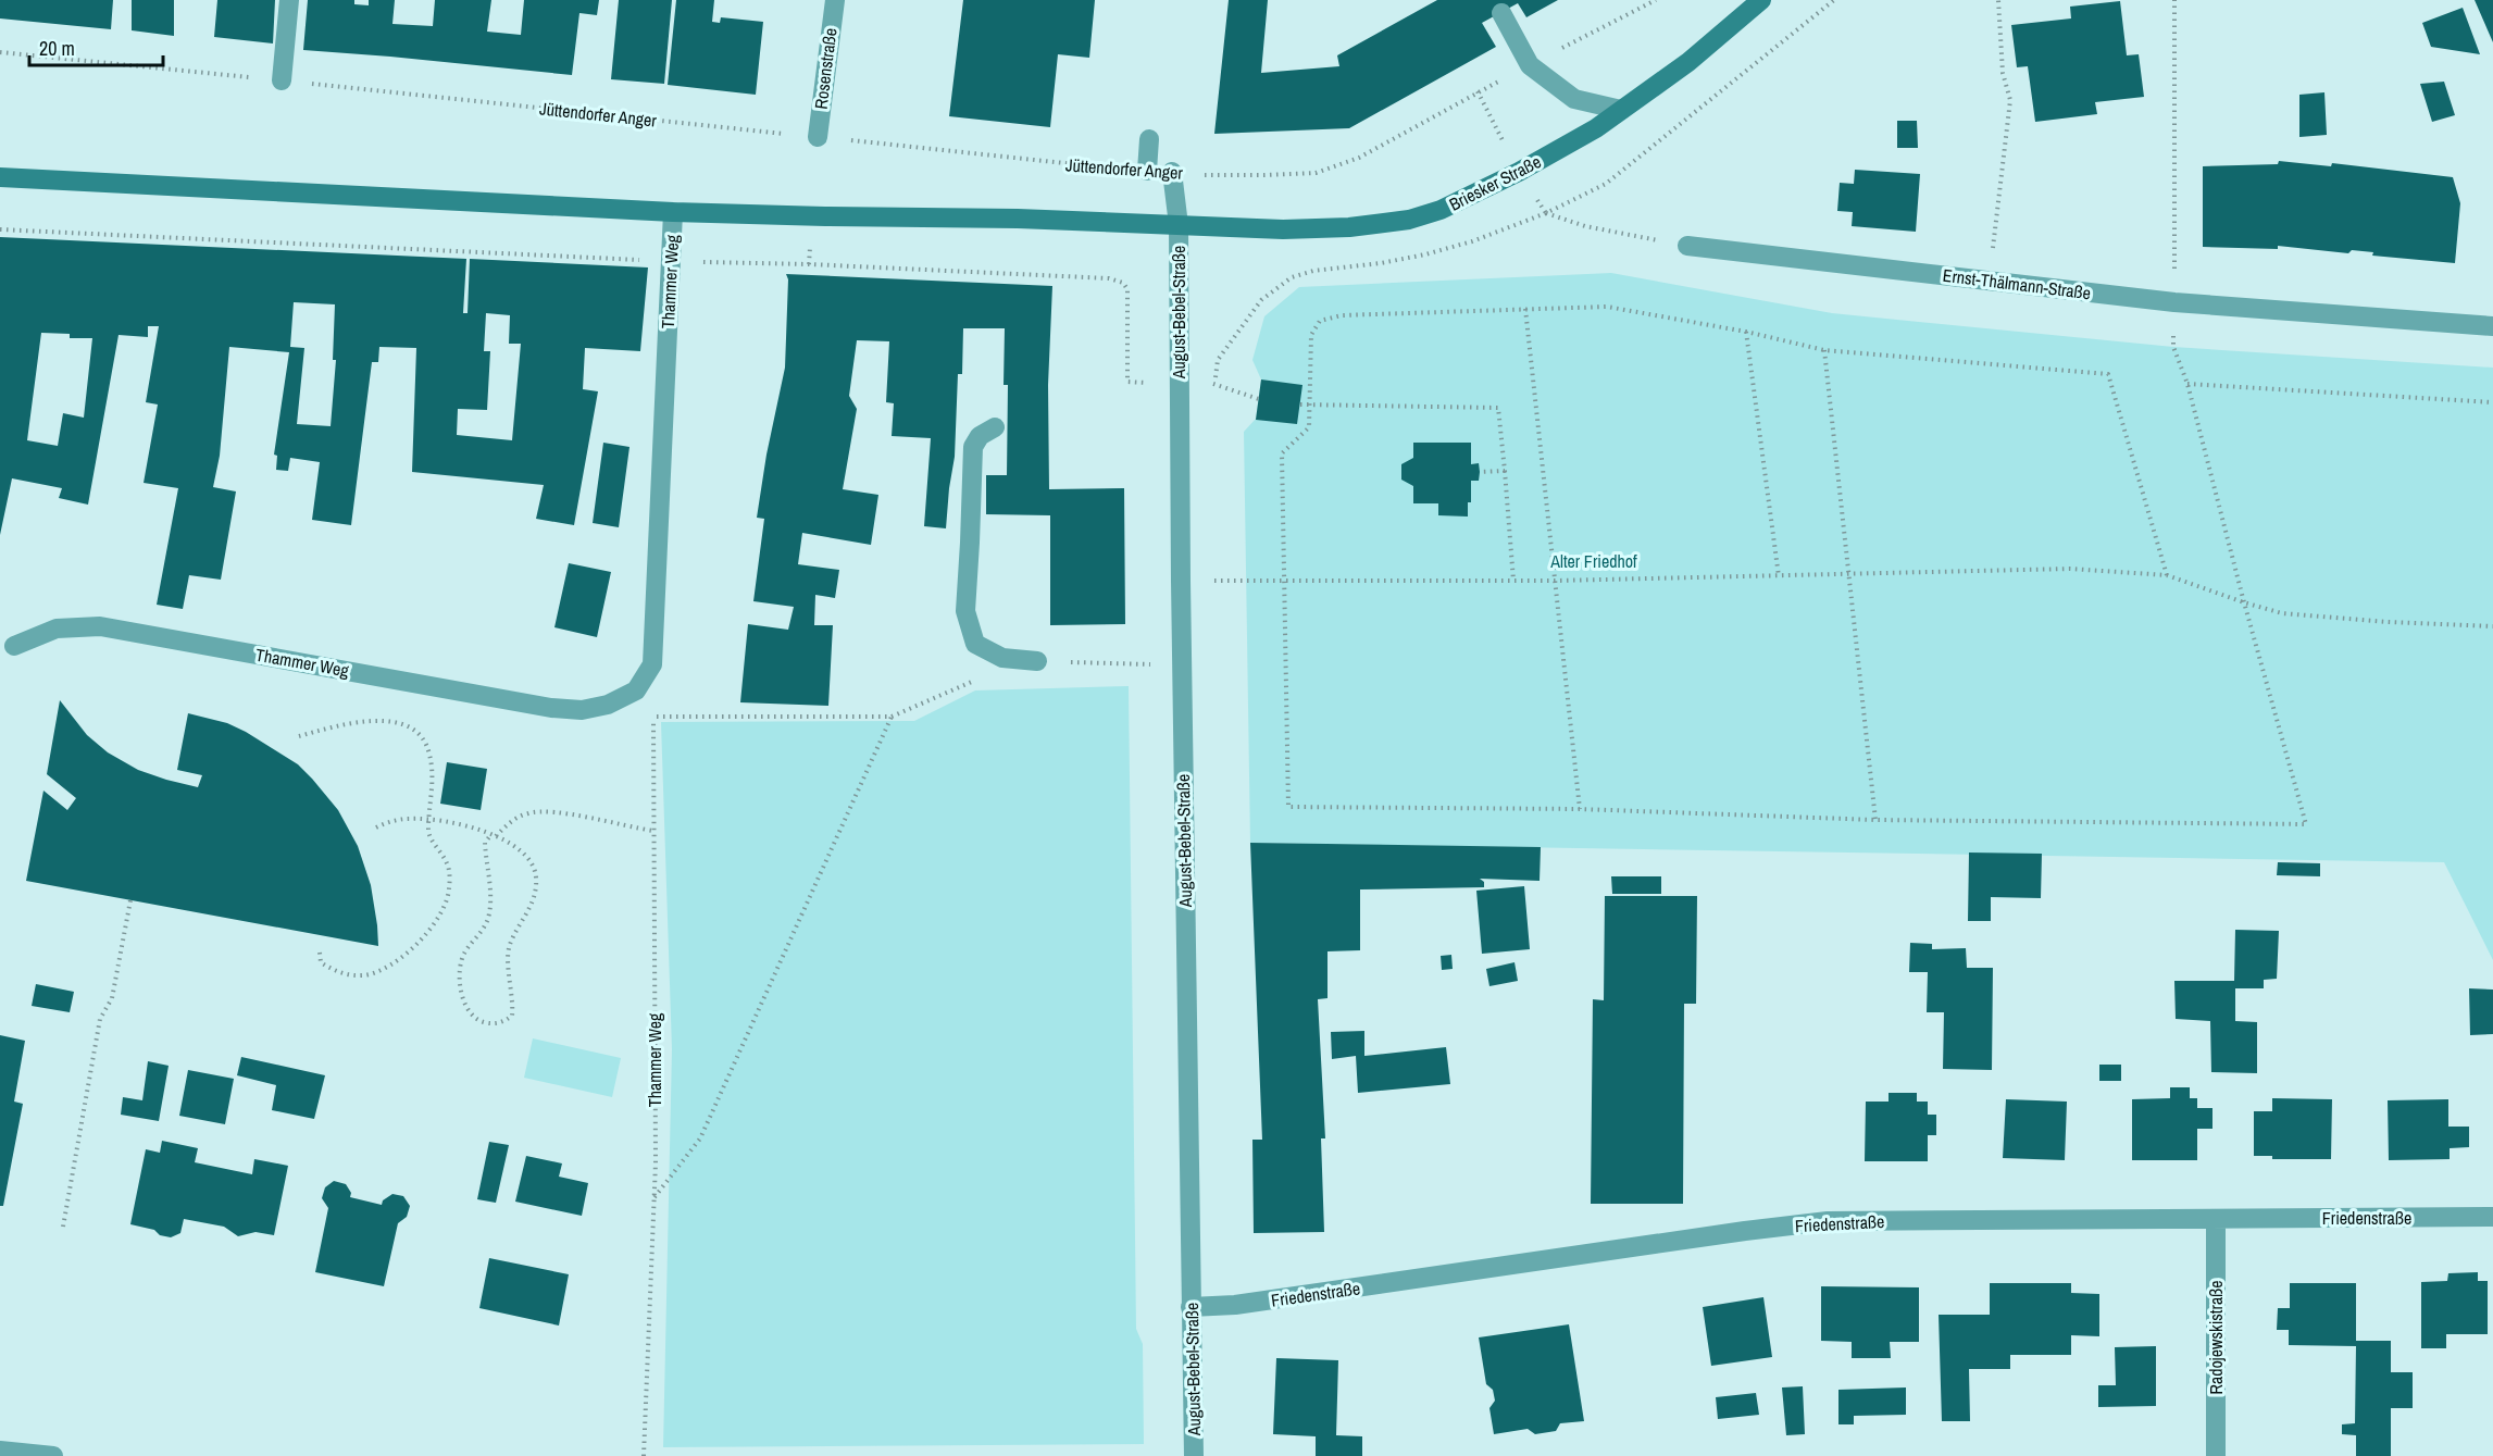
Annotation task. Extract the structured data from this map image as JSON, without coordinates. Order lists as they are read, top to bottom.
{
  "streets": {
    "main road": ["Briesker Straße"],
    "street": [
      "Rosenstraße",
      "Thammer Weg",
      "Ernst-Thälmann-Straße",
      "August-Bebel-Straße",
      "Friedenstraße",
      "Radojewskistraße"
    ],
    "path": ["Jüttendorfer Anger"]
  },
  "crossings": [
    ["Rosenstraße", "Jüttendorfer Anger"],
    ["Jüttendorfer Anger", "August-Bebel-Straße"],
    ["Briesker Straße", "August-Bebel-Straße"],
    ["August-Bebel-Straße", "Friedenstraße"],
    ["Friedenstraße", "Radojewskistraße"]
  ],
  "parks": ["Alter Friedhof"],
  "scale_bar": "20 m"
}
